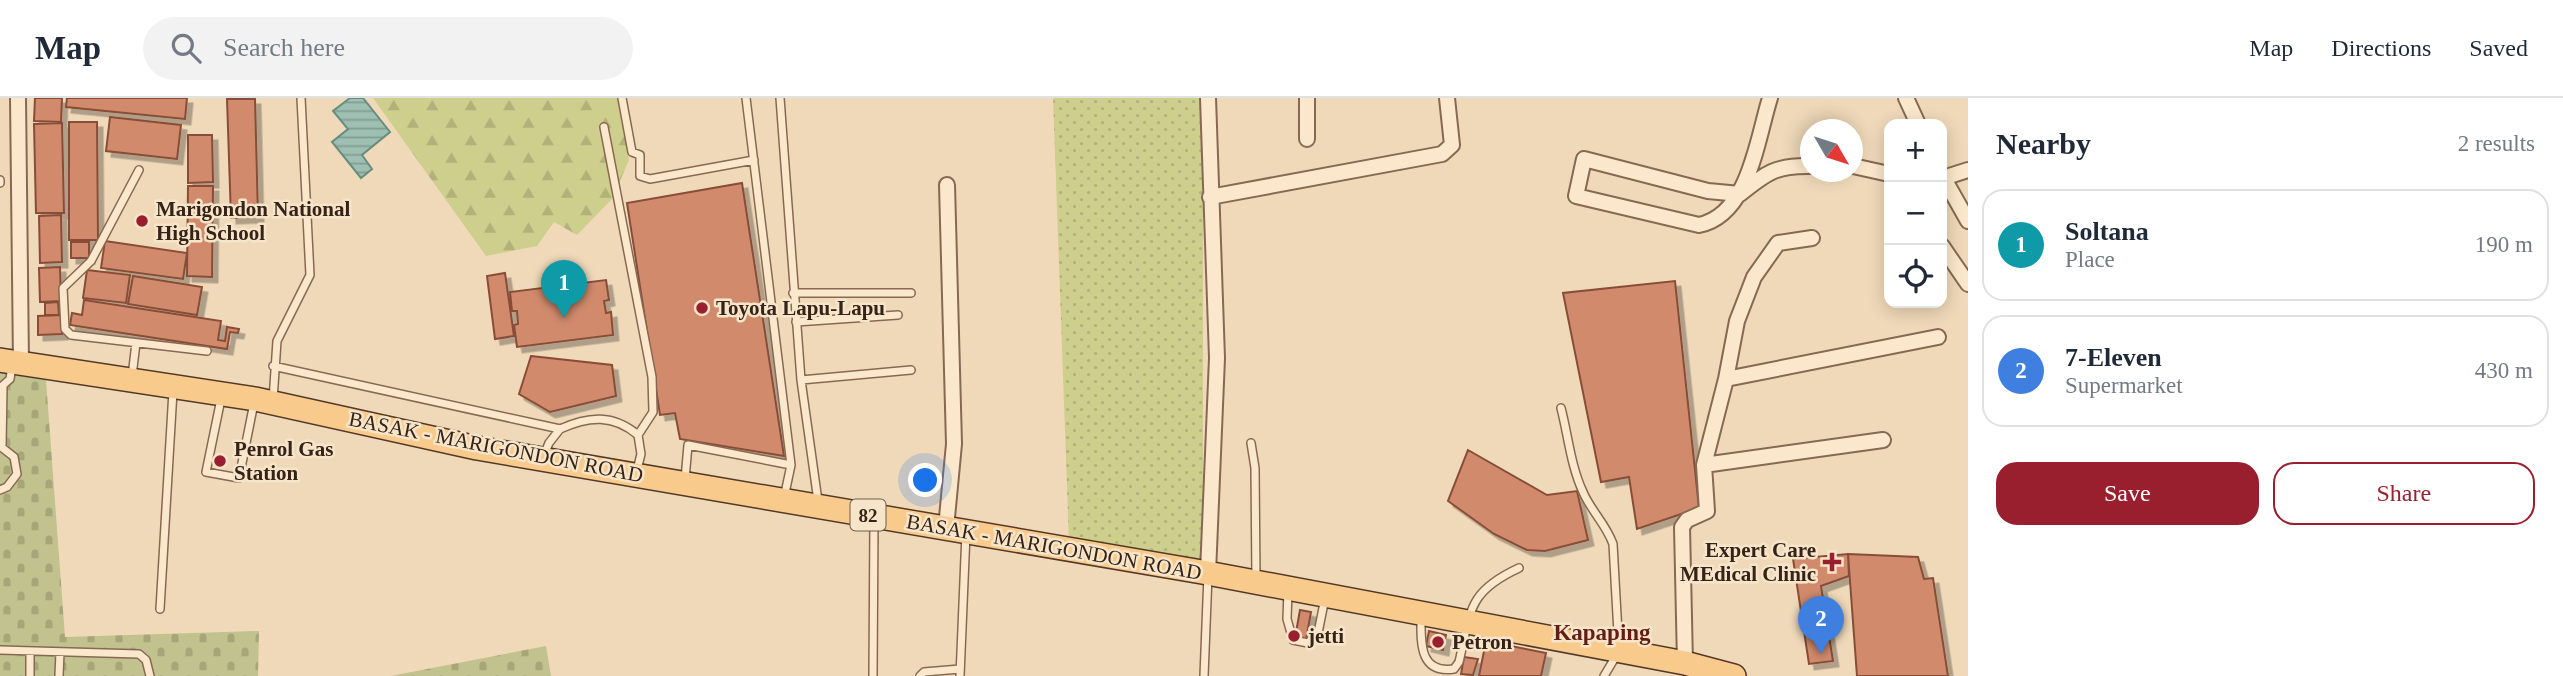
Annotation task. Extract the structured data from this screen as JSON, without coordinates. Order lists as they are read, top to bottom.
{
  "streets": {
    "main road": ["BASAK - MARIGONDON ROAD", "82"]
  },
  "districts": ["Kapaping"],
  "places": {
    "other": [
      "Marigondon National High School",
      "Toyota Lapu-Lapu",
      "Penrol Gas Station",
      "jetti",
      "Petron"
    ],
    "health": ["Expert Care MEdical Clinic"]
  },
  "north": "bottom right",
  "page": {
    "header": "Map",
    "search": "Search here",
    "nav": ["Map", "Directions", "Saved"],
    "heading": ["Nearby", "2 results"],
    "map_buttons": ["+", "−"],
    "list": [
      {
        "mark": "1",
        "name": "Soltana",
        "note": "Place",
        "value": "190 m"
      },
      {
        "mark": "2",
        "name": "7-Eleven",
        "note": "Supermarket",
        "value": "430 m"
      }
    ],
    "pins": ["1", "2"],
    "buttons": ["Save", "Share"]
  }
}
